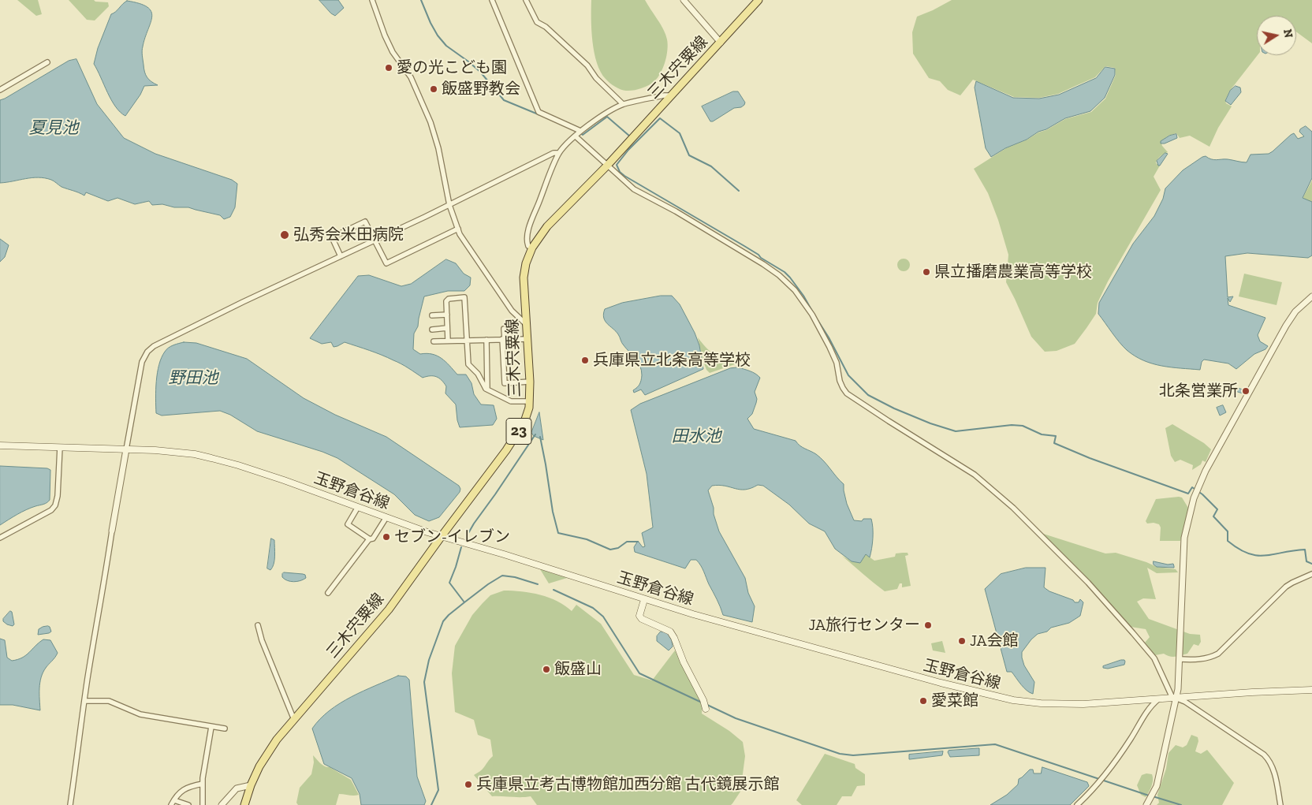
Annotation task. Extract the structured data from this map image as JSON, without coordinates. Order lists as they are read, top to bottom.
{
  "streets": {
    "main road": ["三木宍粟線", "23", "玉野倉谷線"]
  },
  "crossings": [
    ["三木宍粟線", "玉野倉谷線"]
  ],
  "water": ["夏見池", "野田池", "田水池"],
  "places": [
    "愛の光こども園",
    "飯盛野教会",
    "弘秀会米田病院",
    "県立播磨農業高等学校",
    "兵庫県立北条高等学校",
    "北条営業所",
    "セブン-イレブン",
    "JA旅行センター",
    "JA会館",
    "飯盛山",
    "愛菜館",
    "兵庫県立考古博物館加西分館 古代鏡展示館"
  ],
  "north": "right"
}
